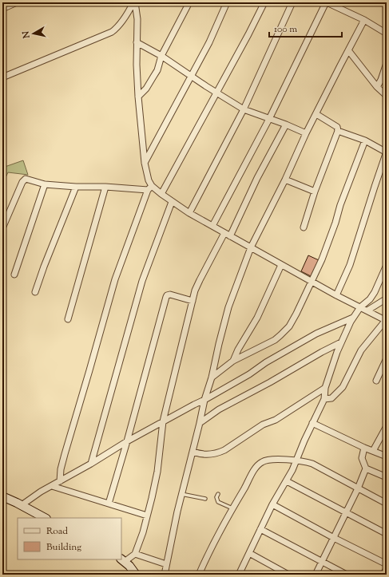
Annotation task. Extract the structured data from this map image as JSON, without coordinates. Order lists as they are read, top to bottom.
{
  "legend": ["Road", "Building"],
  "scale_bar": "100 m",
  "north": "left"
}
